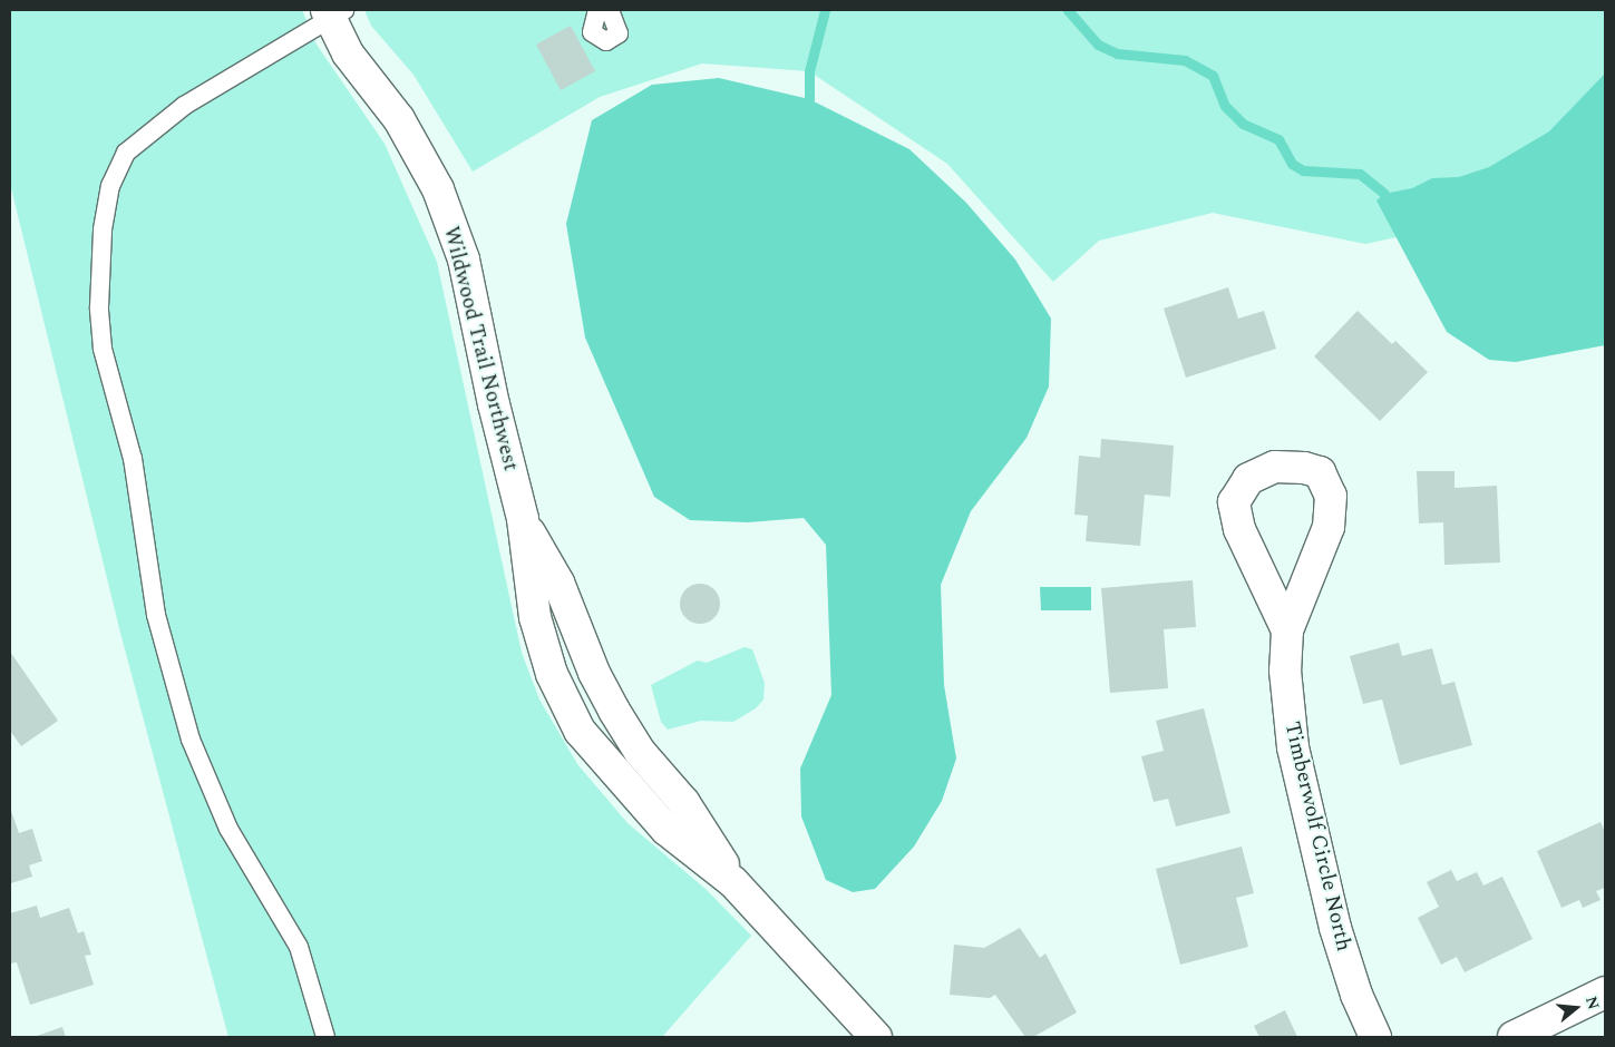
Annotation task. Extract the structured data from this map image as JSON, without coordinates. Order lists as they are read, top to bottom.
{
  "streets": {
    "street": ["Wildwood Trail Northwest", "Timberwolf Circle North"]
  },
  "north": "right"
}
